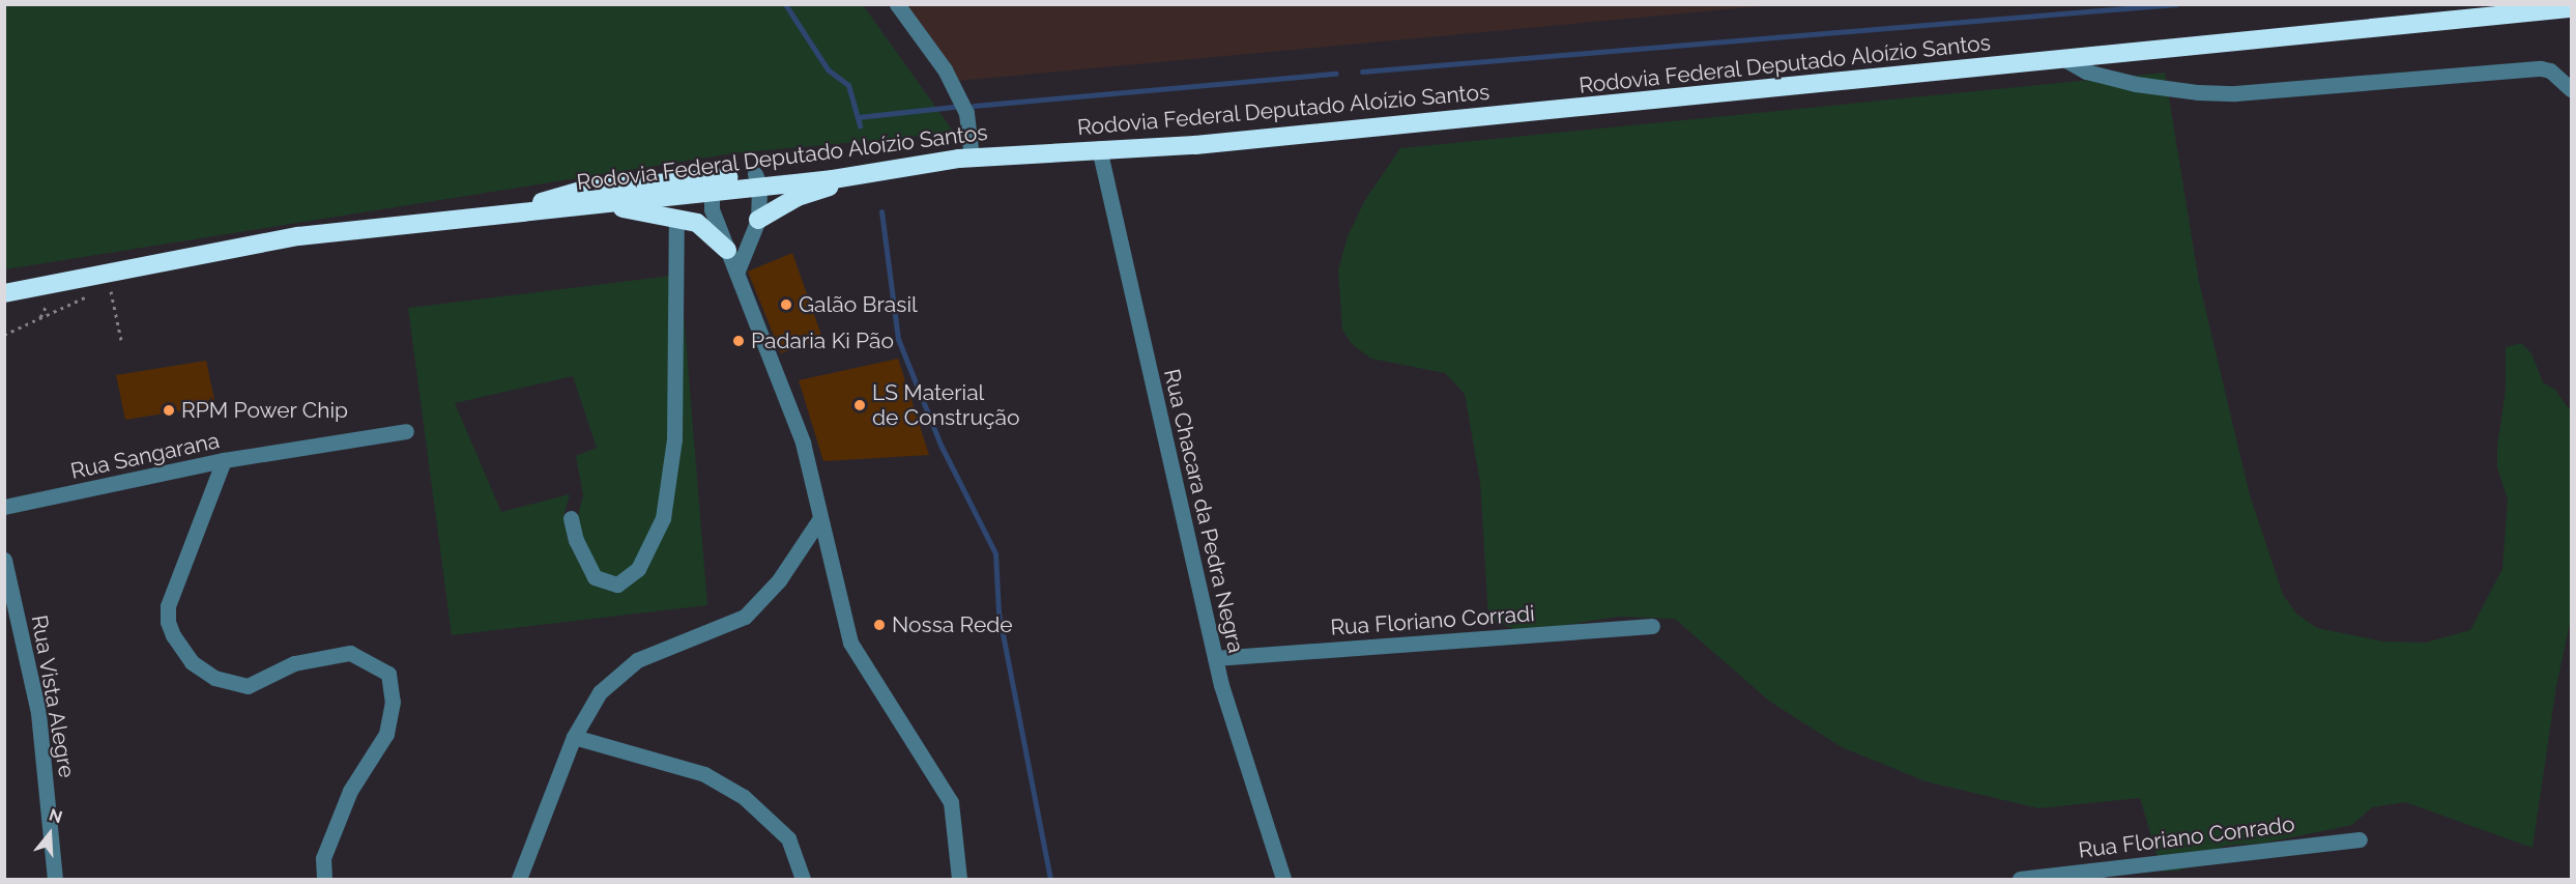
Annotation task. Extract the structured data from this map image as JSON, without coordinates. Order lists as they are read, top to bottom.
{
  "streets": {
    "highway": ["Rodovia Federal Deputado Aloízio Santos"],
    "street": [
      "Rua Sangarana",
      "Rua Chacara da Pedra Negra",
      "Rua Floriano Corradi",
      "Rua Vista Alegre",
      "Rua Floriano Conrado"
    ]
  },
  "crossings": [
    ["Rodovia Federal Deputado Aloízio Santos", "Rua Chacara da Pedra Negra"],
    ["Rua Chacara da Pedra Negra", "Rua Floriano Corradi"]
  ],
  "places": [
    "Galão Brasil",
    "Padaria Ki Pão",
    "LS Material de Construção",
    "RPM Power Chip",
    "Nossa Rede"
  ],
  "north": "top"
}
